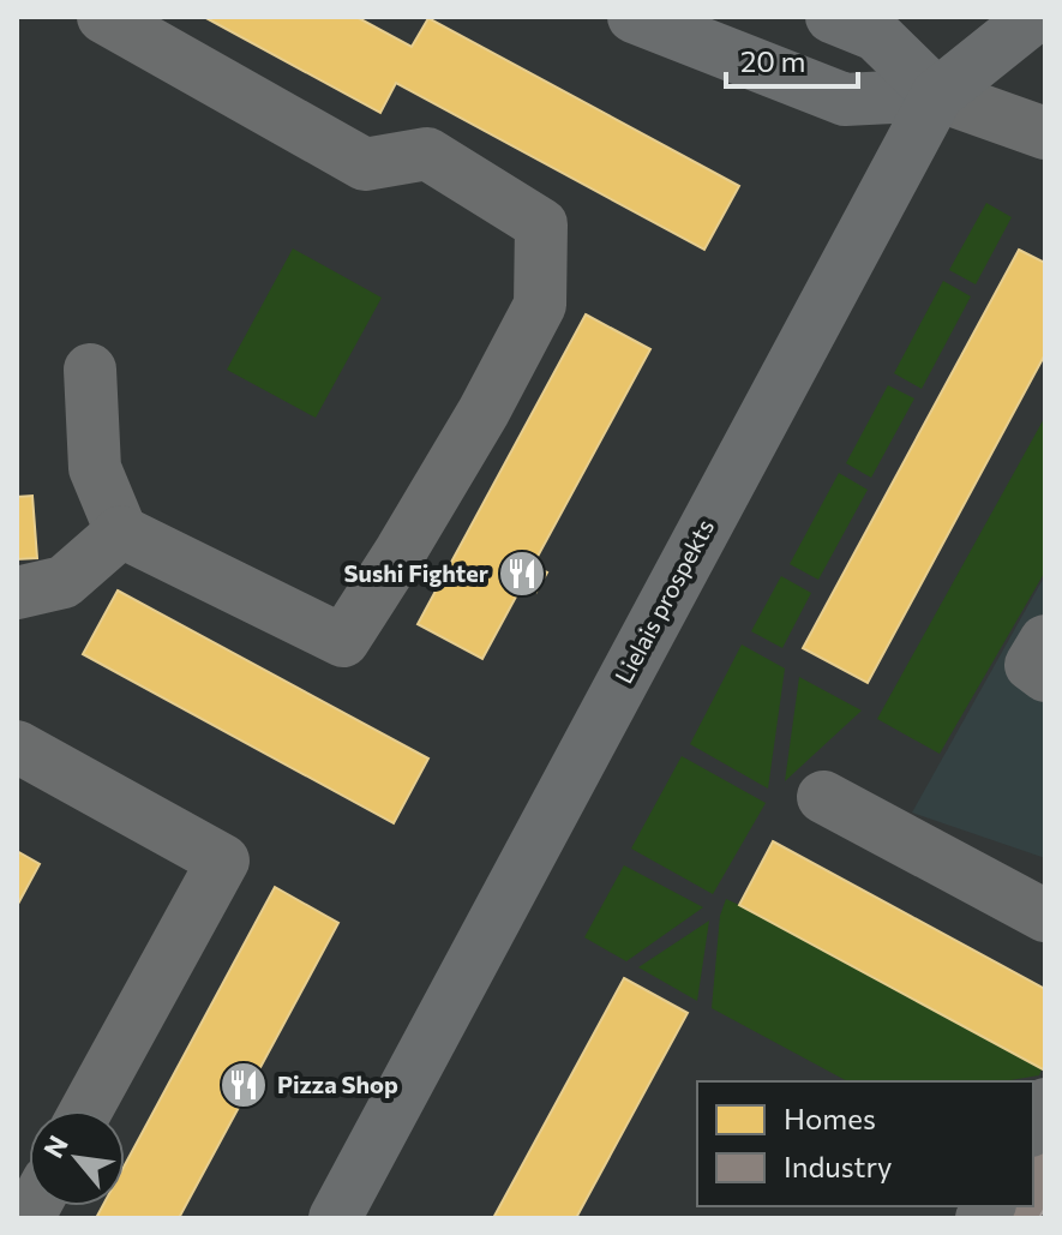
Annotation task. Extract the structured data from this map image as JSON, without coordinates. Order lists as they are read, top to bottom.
{
  "streets": {
    "main road": ["Lielais prospekts"]
  },
  "places": {
    "restaurant": ["Sushi Fighter", "Pizza Shop"]
  },
  "legend": ["Homes", "Industry"],
  "scale_bar": "20 m",
  "north": "top left"
}
